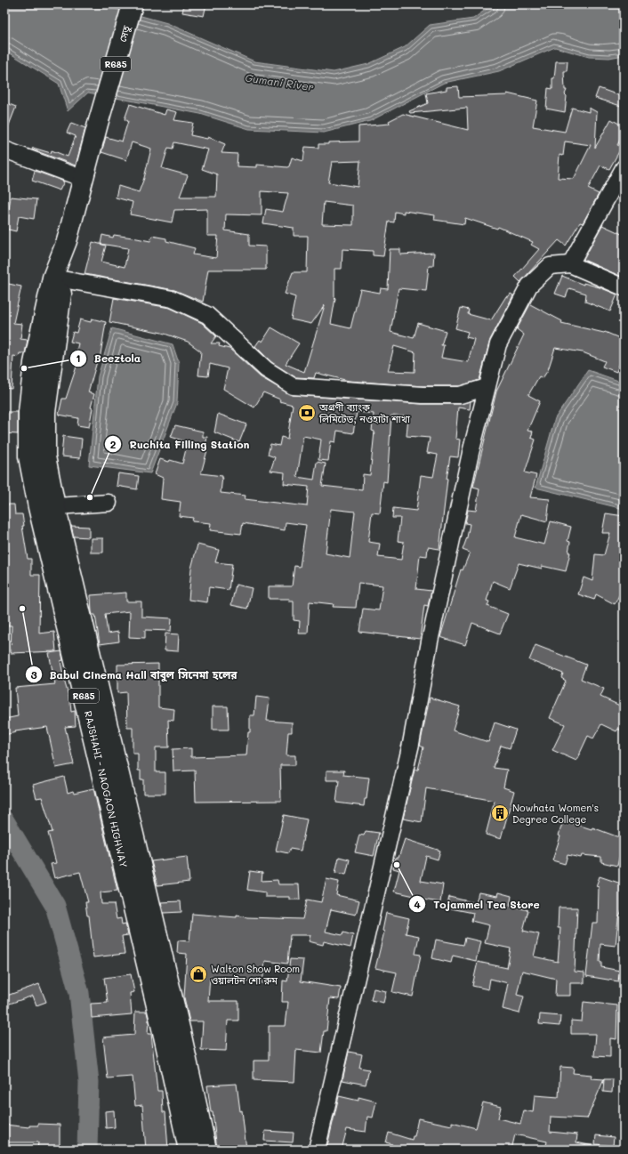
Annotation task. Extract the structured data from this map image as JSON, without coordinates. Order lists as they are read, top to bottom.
{
  "streets": {
    "main road": ["সেতু", "R685", "RAJSHAHI - NAOGAON HIGHWAY"]
  },
  "crossings": [
    ["সেতু", "RAJSHAHI - NAOGAON HIGHWAY"]
  ],
  "water": ["Gumani River"],
  "places": {
    "other": [
      "Beeztola",
      "Ruchita Filling Station",
      "Babul Cinema Hall বাবুল সিনেমা হলের",
      "Tojammel Tea Store"
    ],
    "bank": ["অগ্রণী ব্যাংক লিমিটেড, নওহাটা শাখা"],
    "building": ["Nowhata Women's Degree College"],
    "shop": ["Walton Show Room ওয়ালটন শো রুম"]
  }
}
